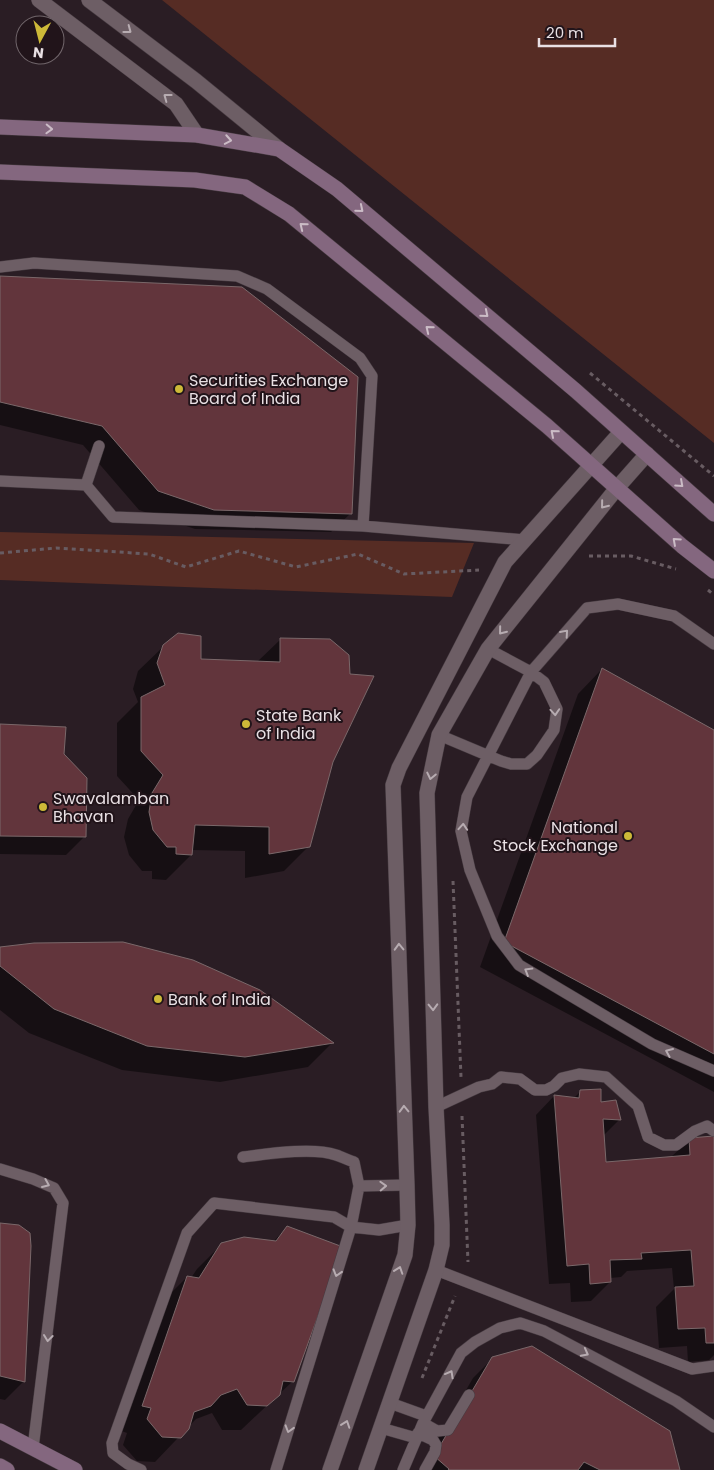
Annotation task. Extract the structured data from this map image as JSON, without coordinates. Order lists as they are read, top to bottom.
{
  "places": [
    "Securities Exchange Board of India",
    "State Bank of India",
    "Swavalamban Bhavan",
    "National Stock Exchange",
    "Bank of India"
  ],
  "scale_bar": "20 m",
  "north": "bottom"
}
